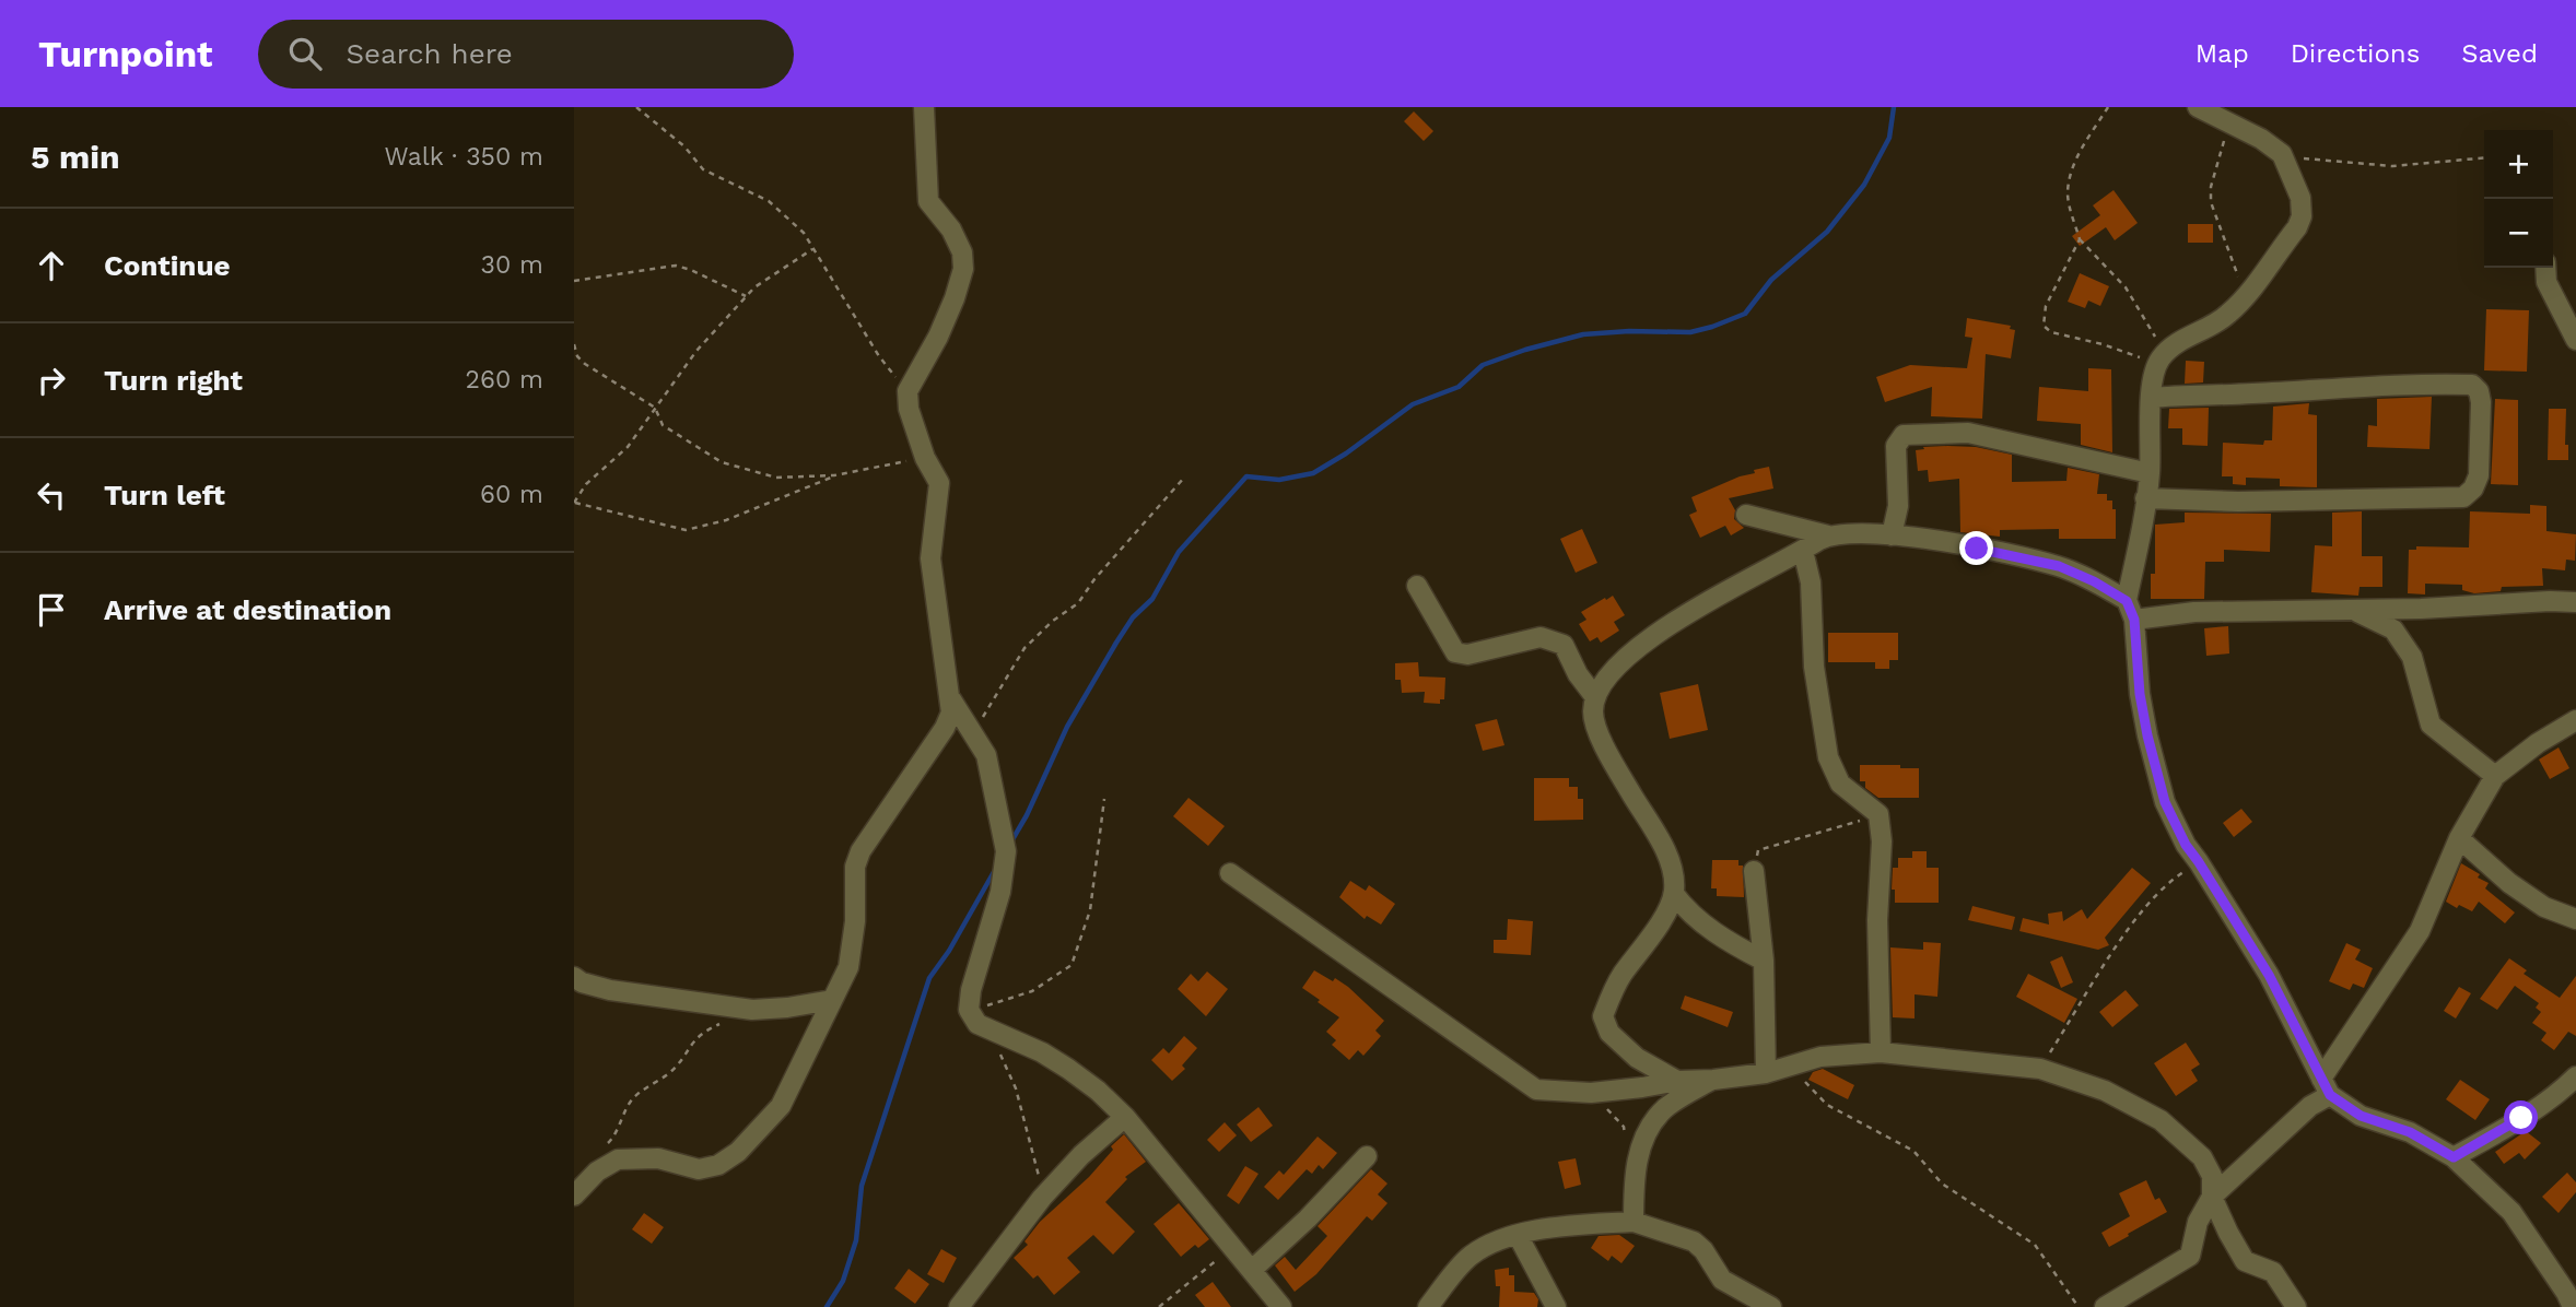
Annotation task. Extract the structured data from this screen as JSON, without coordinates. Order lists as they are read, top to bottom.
{
  "page": {
    "header": "Turnpoint",
    "search": "Search here",
    "nav": ["Map", "Directions", "Saved"],
    "heading": ["5 min", "Walk · 350 m"],
    "map_buttons": ["+", "−"],
    "list": [
      ["Continue", "30 m"],
      ["Turn right", "260 m"],
      ["Turn left", "60 m"],
      "Arrive at destination"
    ]
  }
}
